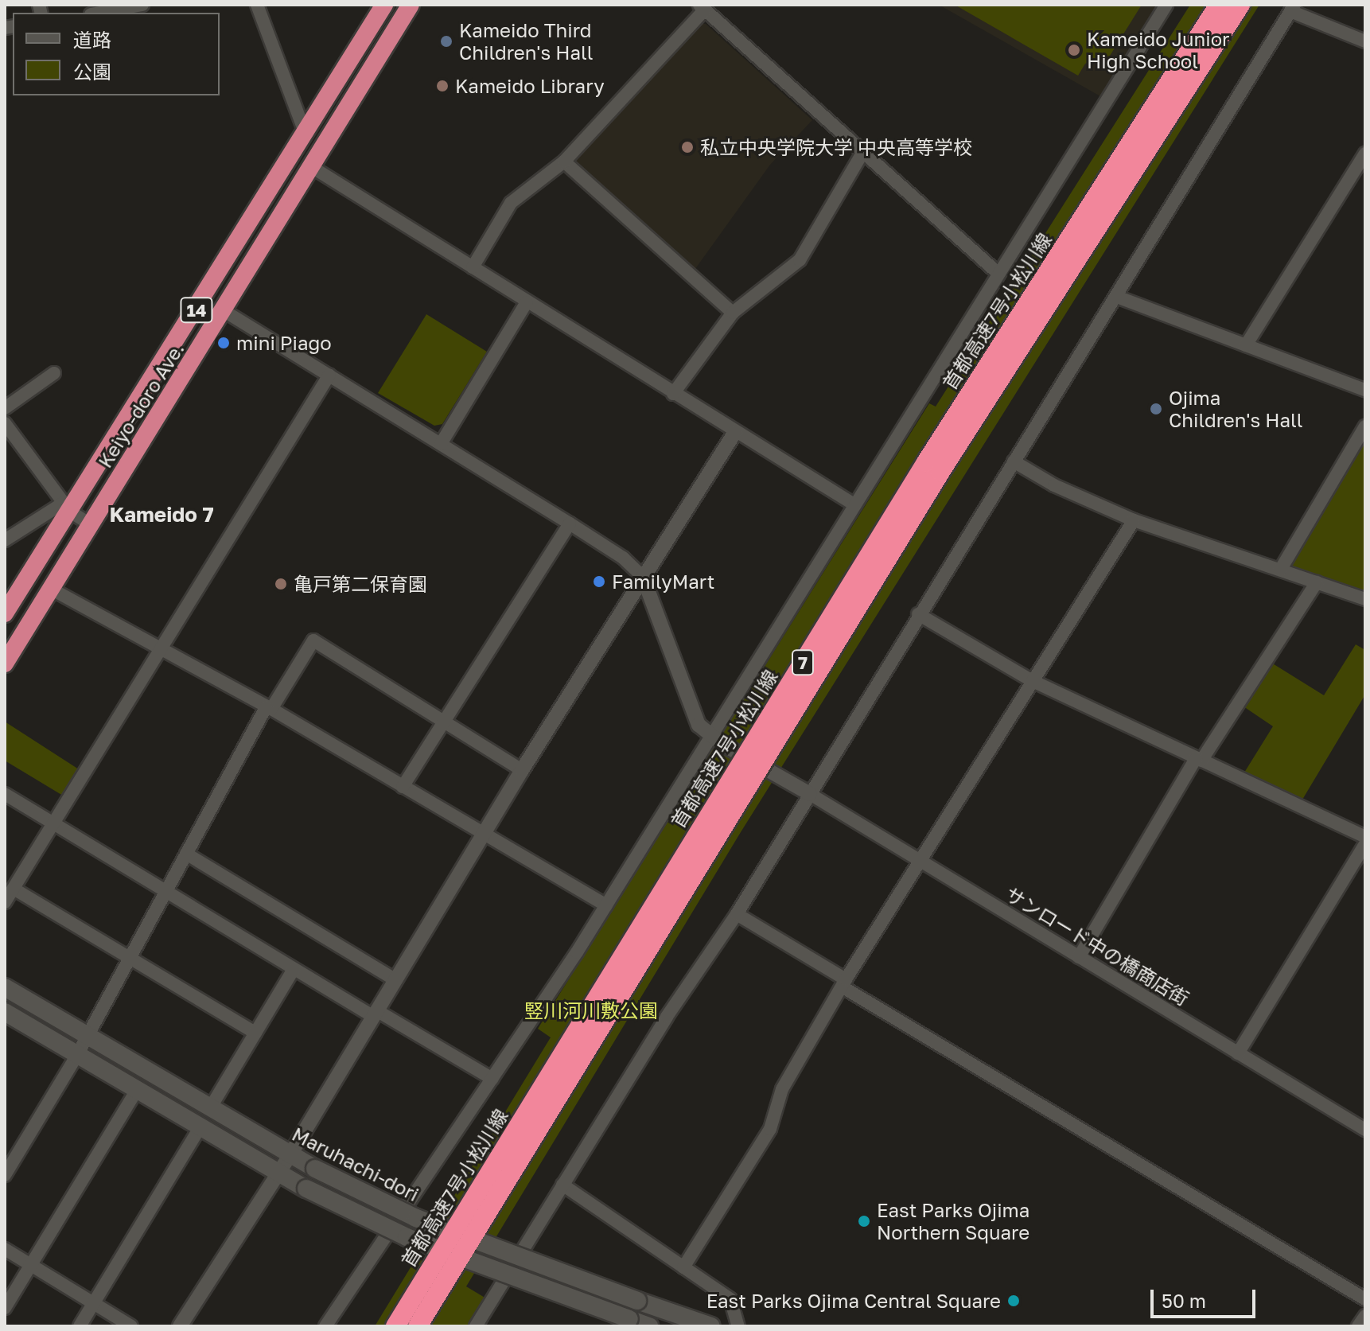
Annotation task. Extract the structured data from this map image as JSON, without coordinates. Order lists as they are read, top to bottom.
{
  "streets": {
    "highway": [
      "14",
      "首都高速7号小松川線",
      "Keiyo-doro Ave.",
      "7"
    ],
    "main road": ["Maruhachi-dori"],
    "street": ["サンロード中の橋商店街"]
  },
  "districts": ["Kameido 7"],
  "parks": ["竪川河川敷公園"],
  "places": [
    "Kameido Third Children's Hall",
    "Kameido Junior High School",
    "Kameido Library",
    "私立中央学院大学 中央高等学校",
    "mini Piago",
    "Ojima Children's Hall",
    "FamilyMart",
    "亀戸第二保育園",
    "East Parks Ojima Northern Square",
    "East Parks Ojima Central Square"
  ],
  "legend": ["道路", "公園"],
  "scale_bar": "50 m"
}
